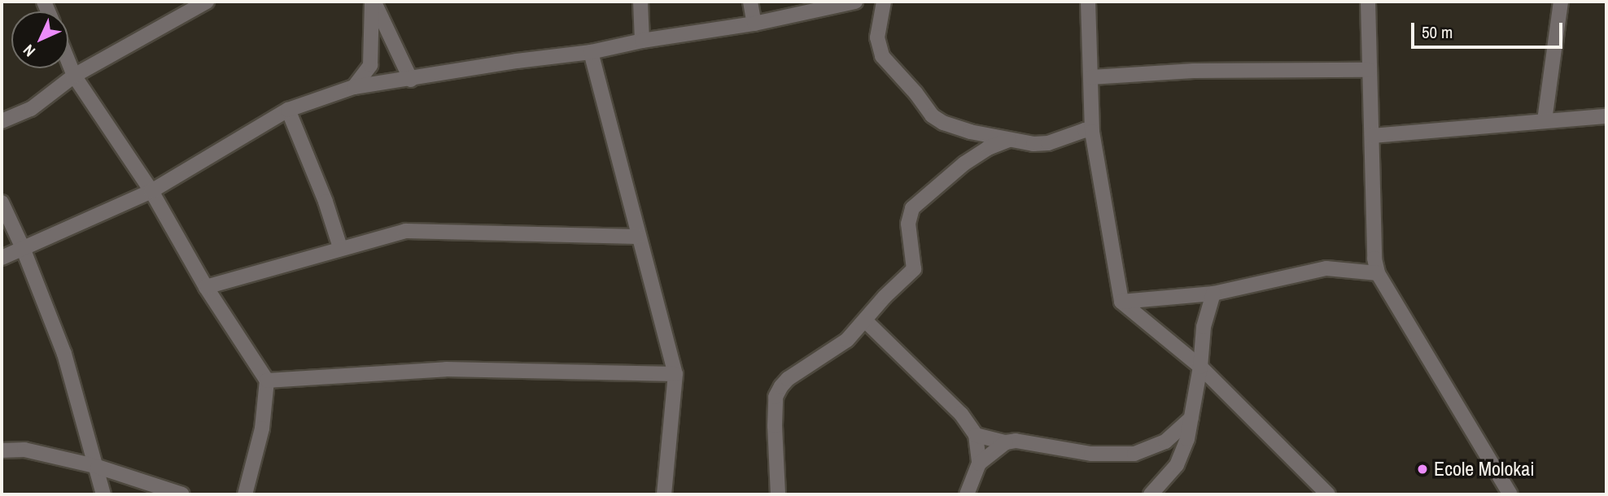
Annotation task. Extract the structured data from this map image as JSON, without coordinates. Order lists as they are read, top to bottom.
{
  "places": ["Ecole Molokai"],
  "scale_bar": "50 m",
  "north": "bottom left"
}
